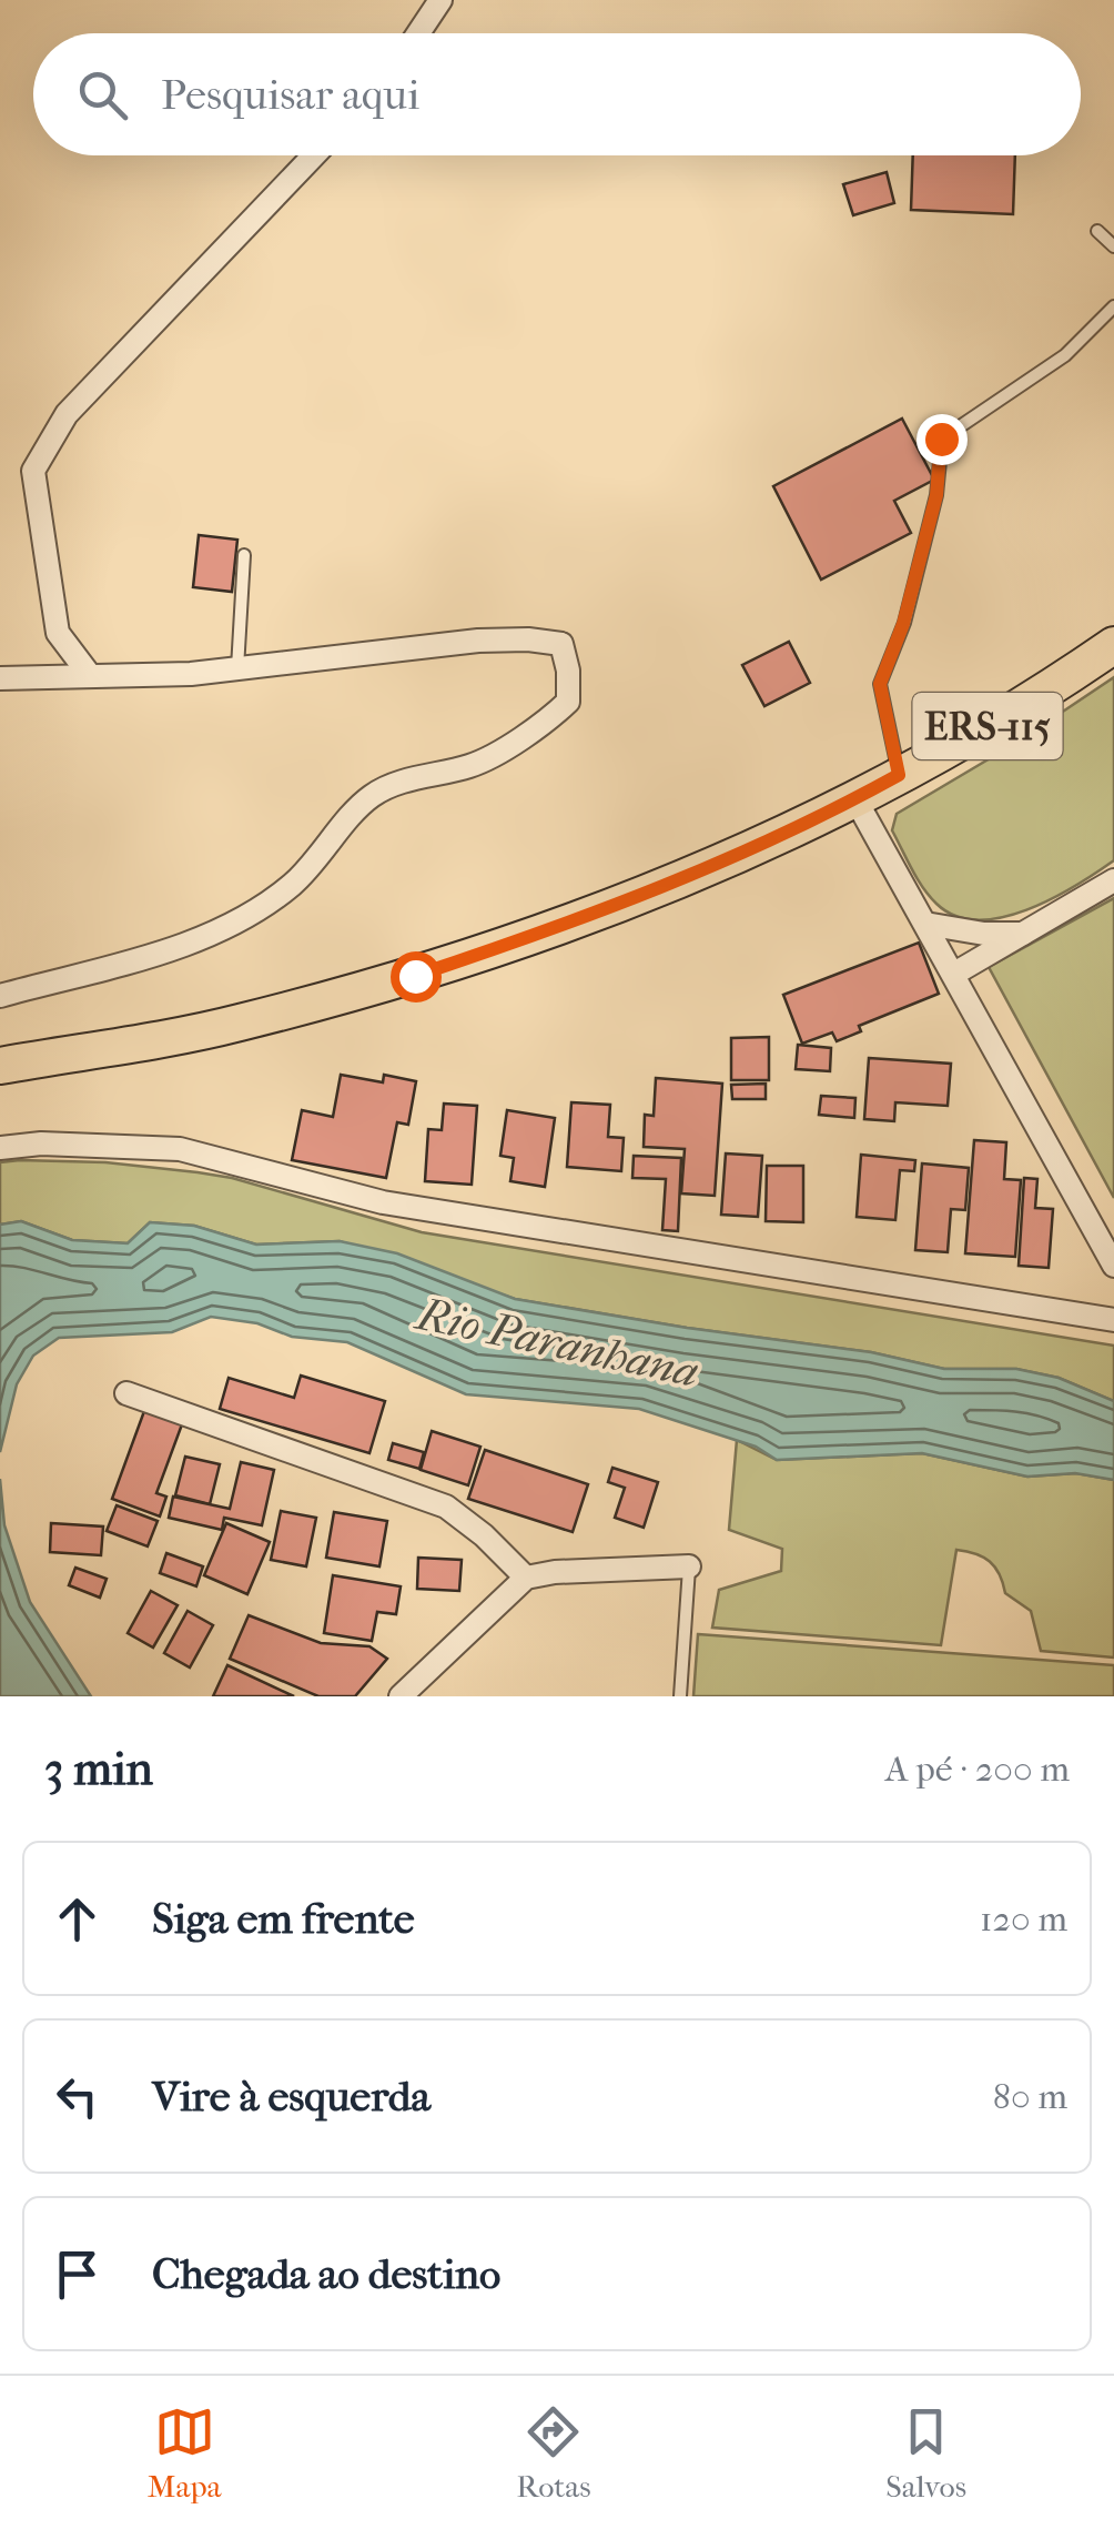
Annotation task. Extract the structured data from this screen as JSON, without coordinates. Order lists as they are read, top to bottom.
{
  "streets": {
    "main road": ["ERS-115"]
  },
  "water": ["Rio Paranhana"],
  "page": {
    "search": "Pesquisar aqui",
    "heading": ["3 min", "A pé · 200 m"],
    "list": [
      ["Siga em frente", "120 m"],
      ["Vire à esquerda", "80 m"],
      "Chegada ao destino"
    ],
    "nav": ["Mapa", "Rotas", "Salvos"]
  }
}
